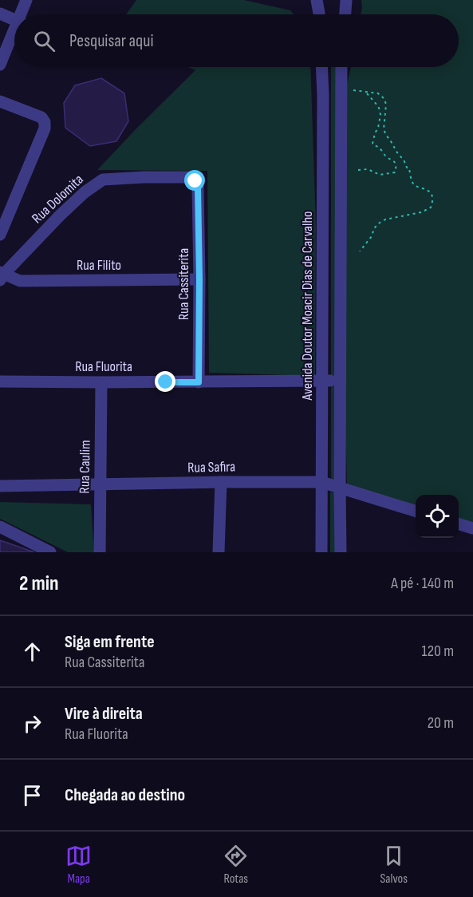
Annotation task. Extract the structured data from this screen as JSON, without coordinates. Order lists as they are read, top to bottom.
{
  "streets": {
    "street": [
      "Rua Dolomita",
      "Rua Filito",
      "Rua Cassiterita",
      "Avenida Doutor Moacir Dias de Carvalho",
      "Rua Fluorita",
      "Rua Caulim",
      "Rua Safira"
    ]
  },
  "crossings": [
    ["Rua Dolomita", "Rua Filito"],
    ["Rua Dolomita", "Rua Cassiterita"],
    ["Rua Filito", "Rua Cassiterita"],
    ["Rua Cassiterita", "Rua Fluorita"],
    ["Avenida Doutor Moacir Dias de Carvalho", "Rua Fluorita"],
    ["Avenida Doutor Moacir Dias de Carvalho", "Rua Safira"],
    ["Rua Fluorita", "Rua Caulim"],
    ["Rua Caulim", "Rua Safira"]
  ],
  "page": {
    "search": "Pesquisar aqui",
    "heading": ["2 min", "A pé · 140 m"],
    "list": [
      ["Siga em frente", "Rua Cassiterita", "120 m"],
      ["Vire à direita", "Rua Fluorita", "20 m"],
      "Chegada ao destino"
    ],
    "nav": ["Mapa", "Rotas", "Salvos"]
  }
}
